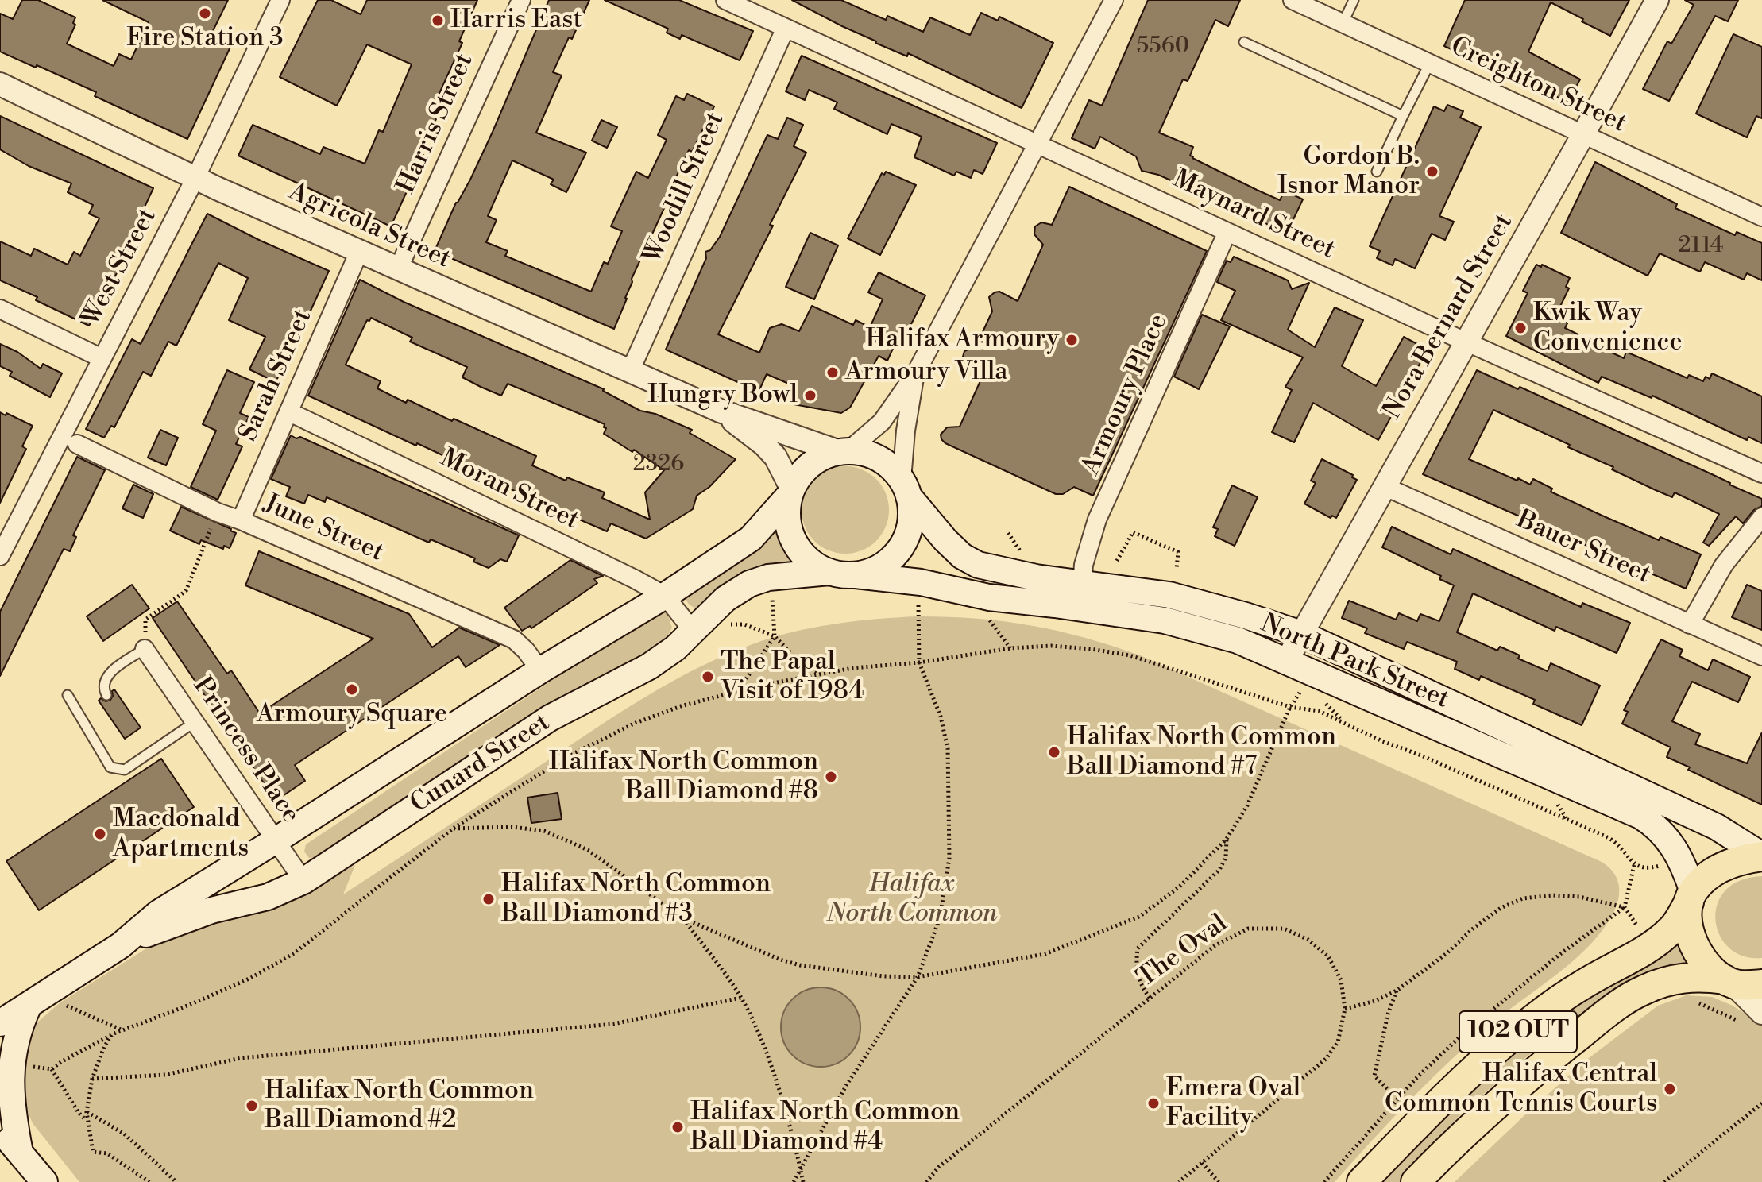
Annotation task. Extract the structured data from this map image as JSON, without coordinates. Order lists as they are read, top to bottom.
{
  "streets": {
    "main road": ["North Park Street", "Cunard Street", "102 OUT"],
    "street": [
      "Creighton Street",
      "Harris Street",
      "Woodill Street",
      "Maynard Street",
      "Agricola Street",
      "West Street",
      "Nora Bernard Street",
      "Sarah Street",
      "Armoury Place",
      "Moran Street",
      "June Street",
      "Bauer Street",
      "Princess Place"
    ],
    "path": ["The Oval"]
  },
  "crossings": [
    ["Creighton Street", "Nora Bernard Street"],
    ["Harris Street", "Agricola Street"],
    ["Woodill Street", "Maynard Street"],
    ["Woodill Street", "Agricola Street"],
    ["Maynard Street", "Nora Bernard Street"],
    ["Maynard Street", "Armoury Place"],
    ["Agricola Street", "West Street"],
    ["Agricola Street", "Sarah Street"],
    ["Agricola Street", "North Park Street"],
    ["Agricola Street", "Cunard Street"],
    ["Nora Bernard Street", "Bauer Street"],
    ["Nora Bernard Street", "North Park Street"],
    ["Sarah Street", "Moran Street"],
    ["Sarah Street", "June Street"],
    ["Armoury Place", "North Park Street"],
    ["Moran Street", "Cunard Street"],
    ["June Street", "Cunard Street"],
    ["North Park Street", "Cunard Street"],
    ["North Park Street", "102 OUT"],
    ["Princess Place", "Cunard Street"]
  ],
  "parks": ["Halifax North Common"],
  "places": [
    "Fire Station 3",
    "Harris East",
    "Gordon B. Isnor Manor",
    "Kwik Way Convenience",
    "Halifax Armoury",
    "Armoury Villa",
    "Hungry Bowl",
    "The Papal Visit of 1984",
    "Armoury Square",
    "Halifax North Common Ball Diamond #7",
    "Halifax North Common Ball Diamond #8",
    "Macdonald Apartments",
    "Halifax North Common Ball Diamond #3",
    "Halifax Central Common Tennis Courts",
    "Emera Oval Facility",
    "Halifax North Common Ball Diamond #2",
    "Halifax North Common Ball Diamond #4"
  ],
  "house_numbers": ["5560", "2114", "2326"]
}
